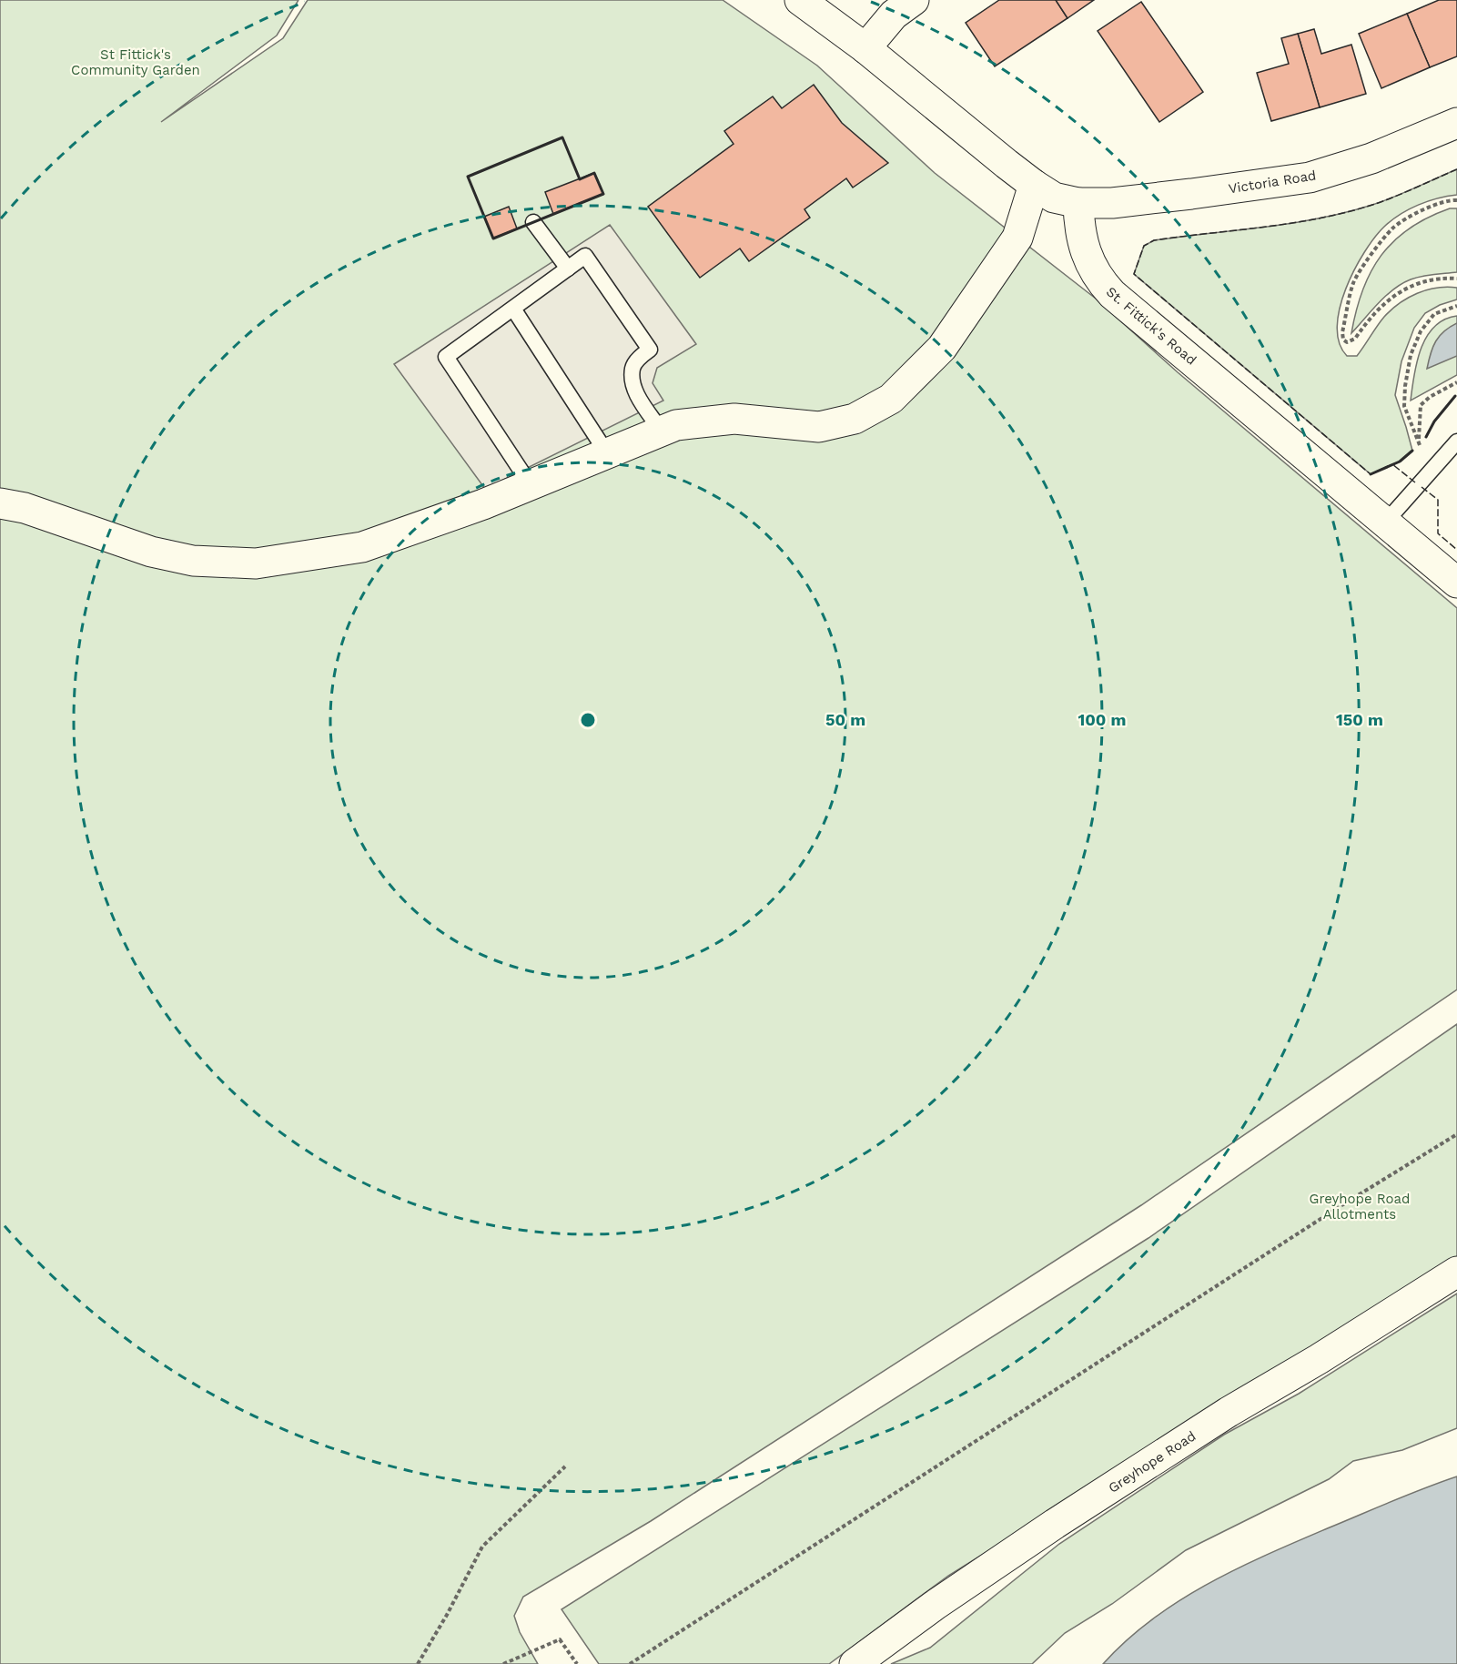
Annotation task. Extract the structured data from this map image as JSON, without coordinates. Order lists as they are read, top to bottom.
{
  "streets": {
    "street": ["Victoria Road", "St. Fittick's Road", "Greyhope Road"]
  },
  "crossings": [
    ["Victoria Road", "St. Fittick's Road"]
  ],
  "parks": ["St Fittick's Community Garden", "Greyhope Road Allotments"],
  "rings": ["50 m", "100 m", "150 m"]
}
